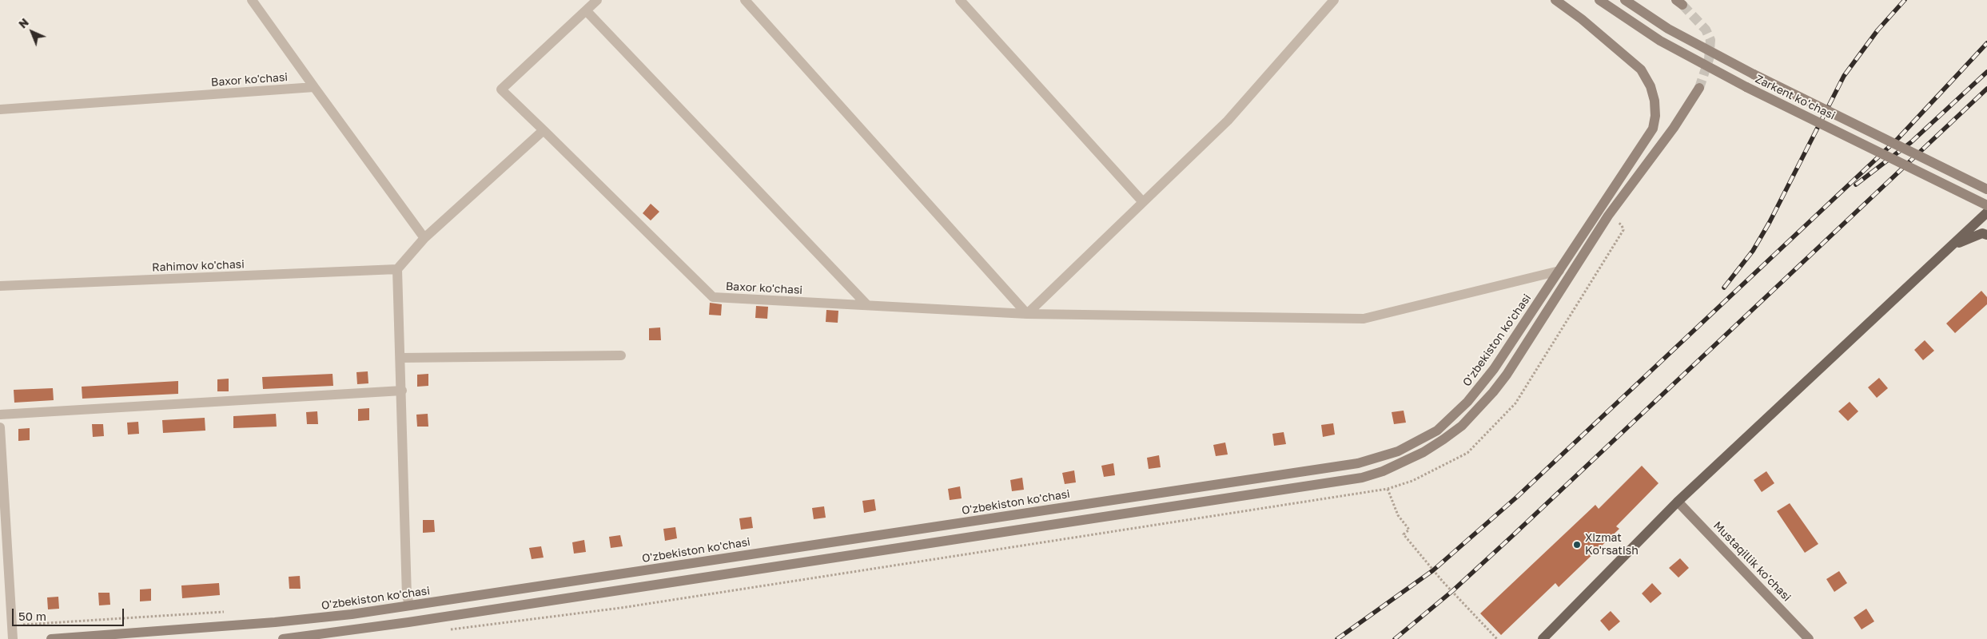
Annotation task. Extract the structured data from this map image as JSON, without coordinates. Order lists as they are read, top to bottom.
{
  "streets": {
    "main road": ["Zarkent ko'chasi", "O'zbekiston ko'chasi", "Mustaqillik ko'chasi"],
    "street": ["Baxor ko'chasi", "Rahimov ko'chasi"]
  },
  "crossings": [
    ["Baxor ko'chasi", "O'zbekiston ko'chasi"]
  ],
  "places": ["Xizmat Ko'rsatish"],
  "scale_bar": "50 m",
  "north": "top left"
}
